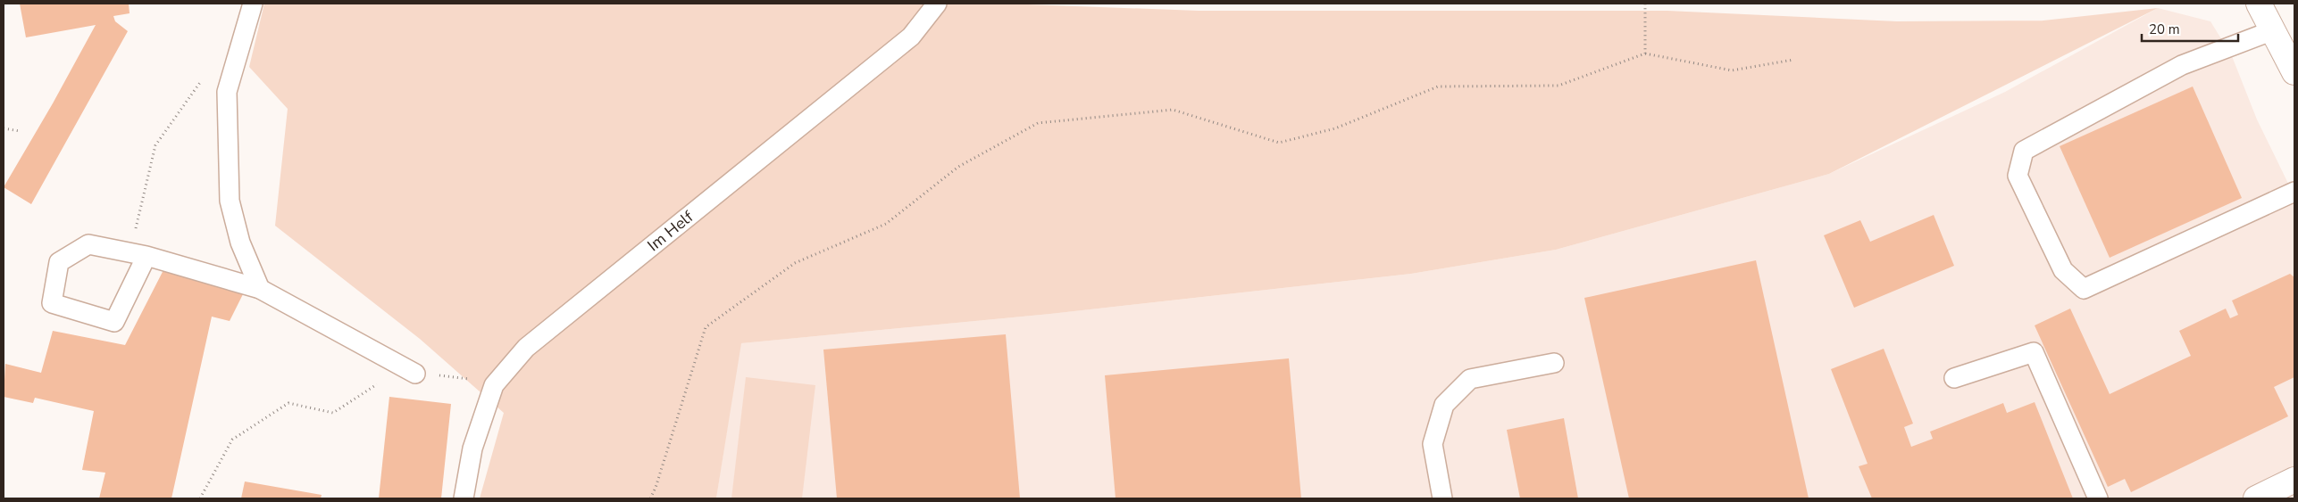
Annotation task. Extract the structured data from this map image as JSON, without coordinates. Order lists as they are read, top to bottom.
{
  "streets": {
    "lane": ["Im Helf"]
  },
  "scale_bar": "20 m"
}
